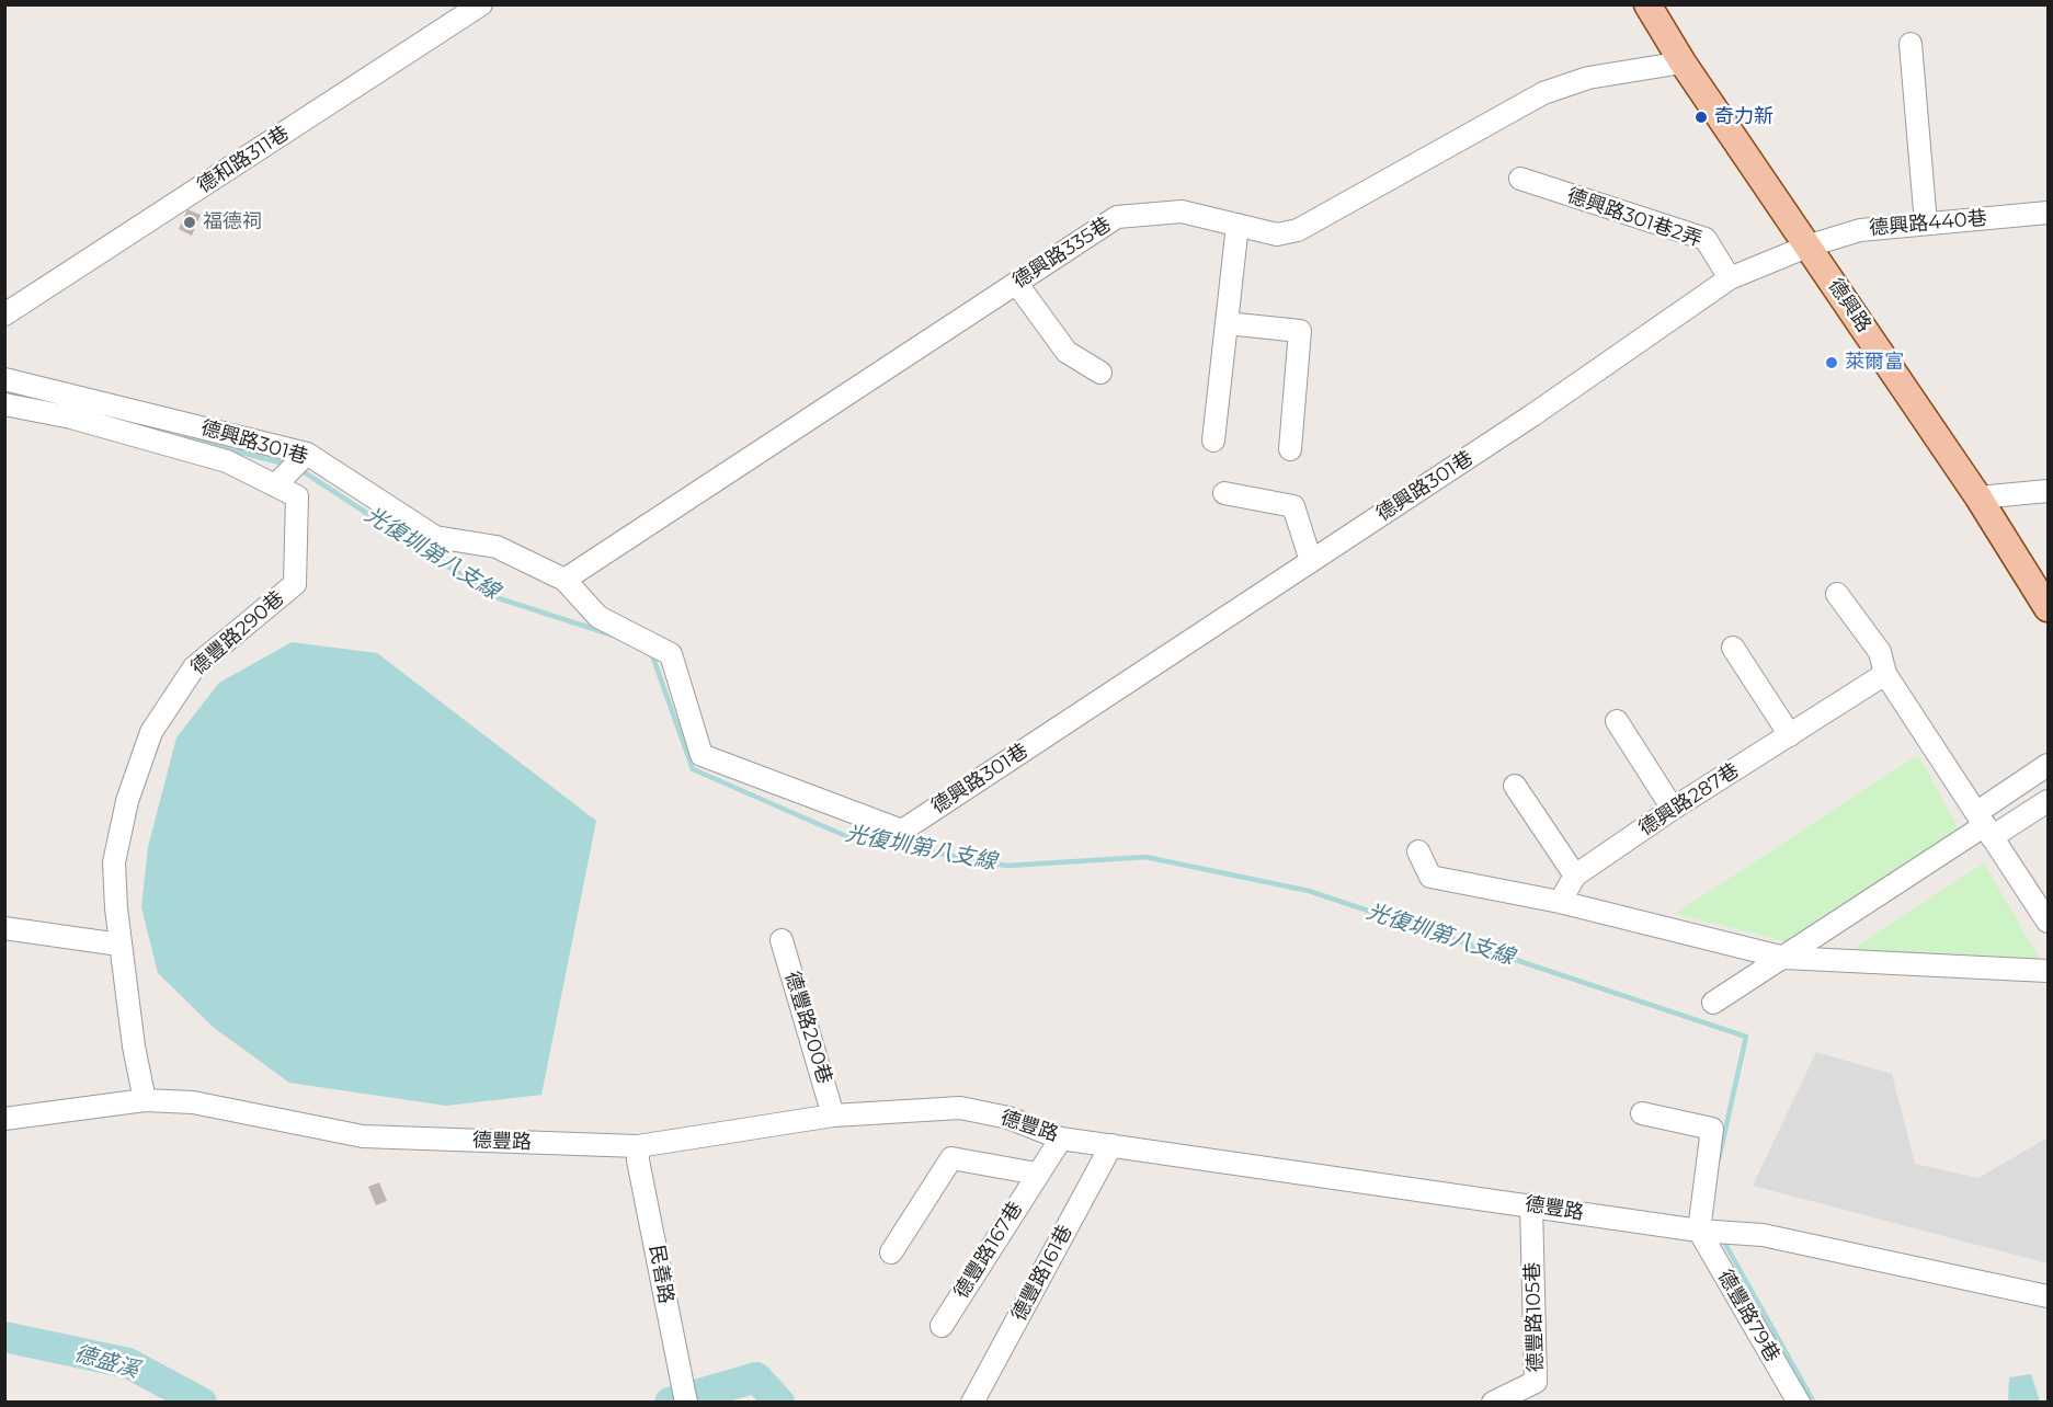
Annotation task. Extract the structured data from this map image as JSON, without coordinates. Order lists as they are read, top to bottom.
{
  "streets": {
    "main road": ["德興路"],
    "street": [
      "德和路311巷",
      "德興路301巷2弄",
      "德興路440巷",
      "德興路335巷",
      "德興路301巷",
      "德豐路290巷",
      "德興路287巷",
      "德豐路200巷",
      "德豐路",
      "德豐路167巷",
      "德豐路161巷",
      "民善路",
      "德豐路79巷",
      "德豐路105巷"
    ]
  },
  "crossings": [
    ["德興路301巷2弄", "德興路301巷"],
    ["德興路440巷", "德興路"],
    ["德興路440巷", "德興路301巷"],
    ["德興路335巷", "德興路"],
    ["德興路335巷", "德興路301巷"],
    ["德興路", "德興路301巷"],
    ["德豐路290巷", "德豐路"],
    ["德豐路200巷", "德豐路"],
    ["德豐路", "德豐路167巷"],
    ["德豐路", "德豐路161巷"],
    ["德豐路", "民善路"],
    ["德豐路", "德豐路79巷"],
    ["德豐路", "德豐路105巷"]
  ],
  "water": ["光復圳第八支線", "德盛溪"],
  "places": ["奇力新", "福德祠", "萊爾富"]
}
